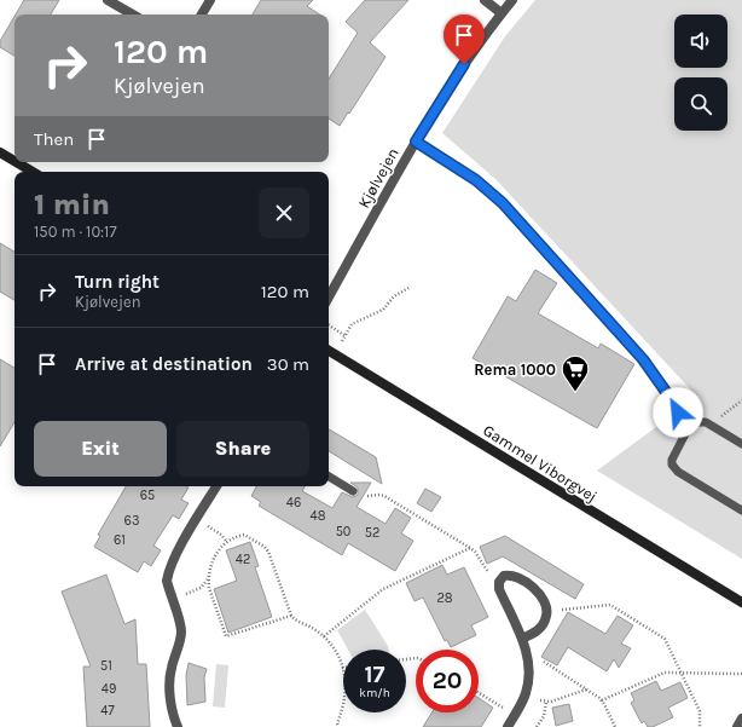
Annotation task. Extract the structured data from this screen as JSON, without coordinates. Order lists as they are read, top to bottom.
{
  "streets": {
    "main road": ["Gammel Viborgvej"],
    "street": ["Kjølvejen"]
  },
  "places": {
    "supermarket": ["Rema 1000"]
  },
  "house_numbers": [
    "65",
    "46",
    "48",
    "63",
    "50",
    "52",
    "61",
    "42",
    "28",
    "51",
    "49",
    "47"
  ],
  "page": {
    "turn": ["120 m", "Kjølvejen"],
    "then": "Then",
    "heading": ["1 min", "150 m · 10:17"],
    "list": [
      {
        "name": "Turn right",
        "note": "Kjølvejen",
        "value": "120 m"
      },
      {
        "name": "Arrive at destination",
        "value": "30 m"
      }
    ],
    "buttons": ["Exit", "Share"],
    "speed": "17 km/h",
    "limit": "20"
  }
}
